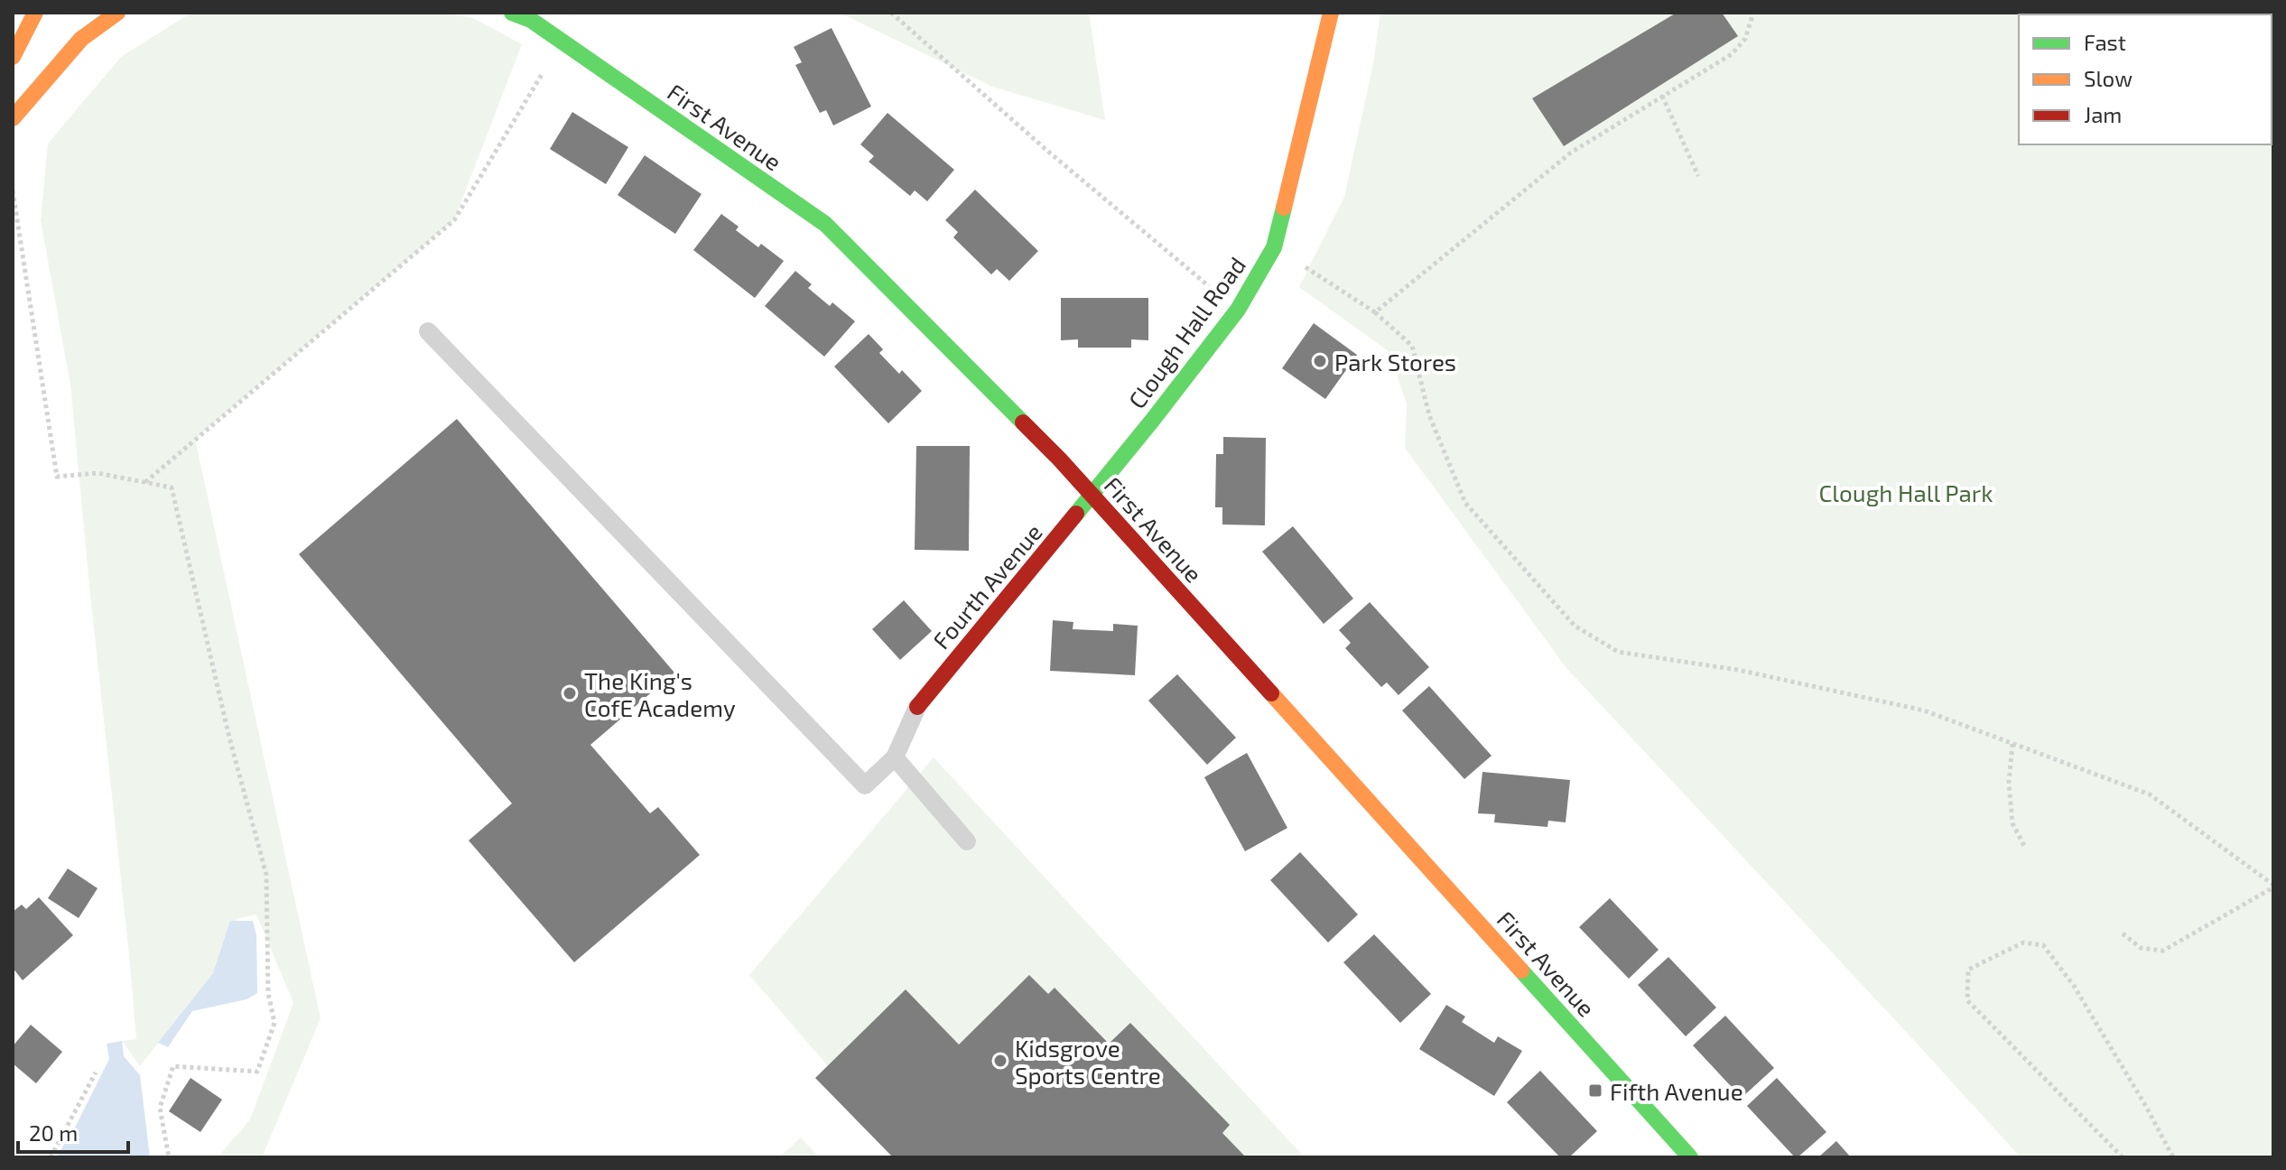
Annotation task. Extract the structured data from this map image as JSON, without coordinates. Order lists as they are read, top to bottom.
{
  "streets": {
    "main road": ["First Avenue", "Clough Hall Road", "Fourth Avenue"]
  },
  "crossings": [
    ["First Avenue", "Clough Hall Road"],
    ["First Avenue", "Fourth Avenue"],
    ["Clough Hall Road", "Fourth Avenue"]
  ],
  "parks": ["Clough Hall Park"],
  "places": {
    "other": ["Park Stores", "The King's CofE Academy", "Kidsgrove Sports Centre"],
    "transit": ["Fifth Avenue"]
  },
  "legend": ["Fast", "Slow", "Jam"],
  "scale_bar": "20 m"
}
